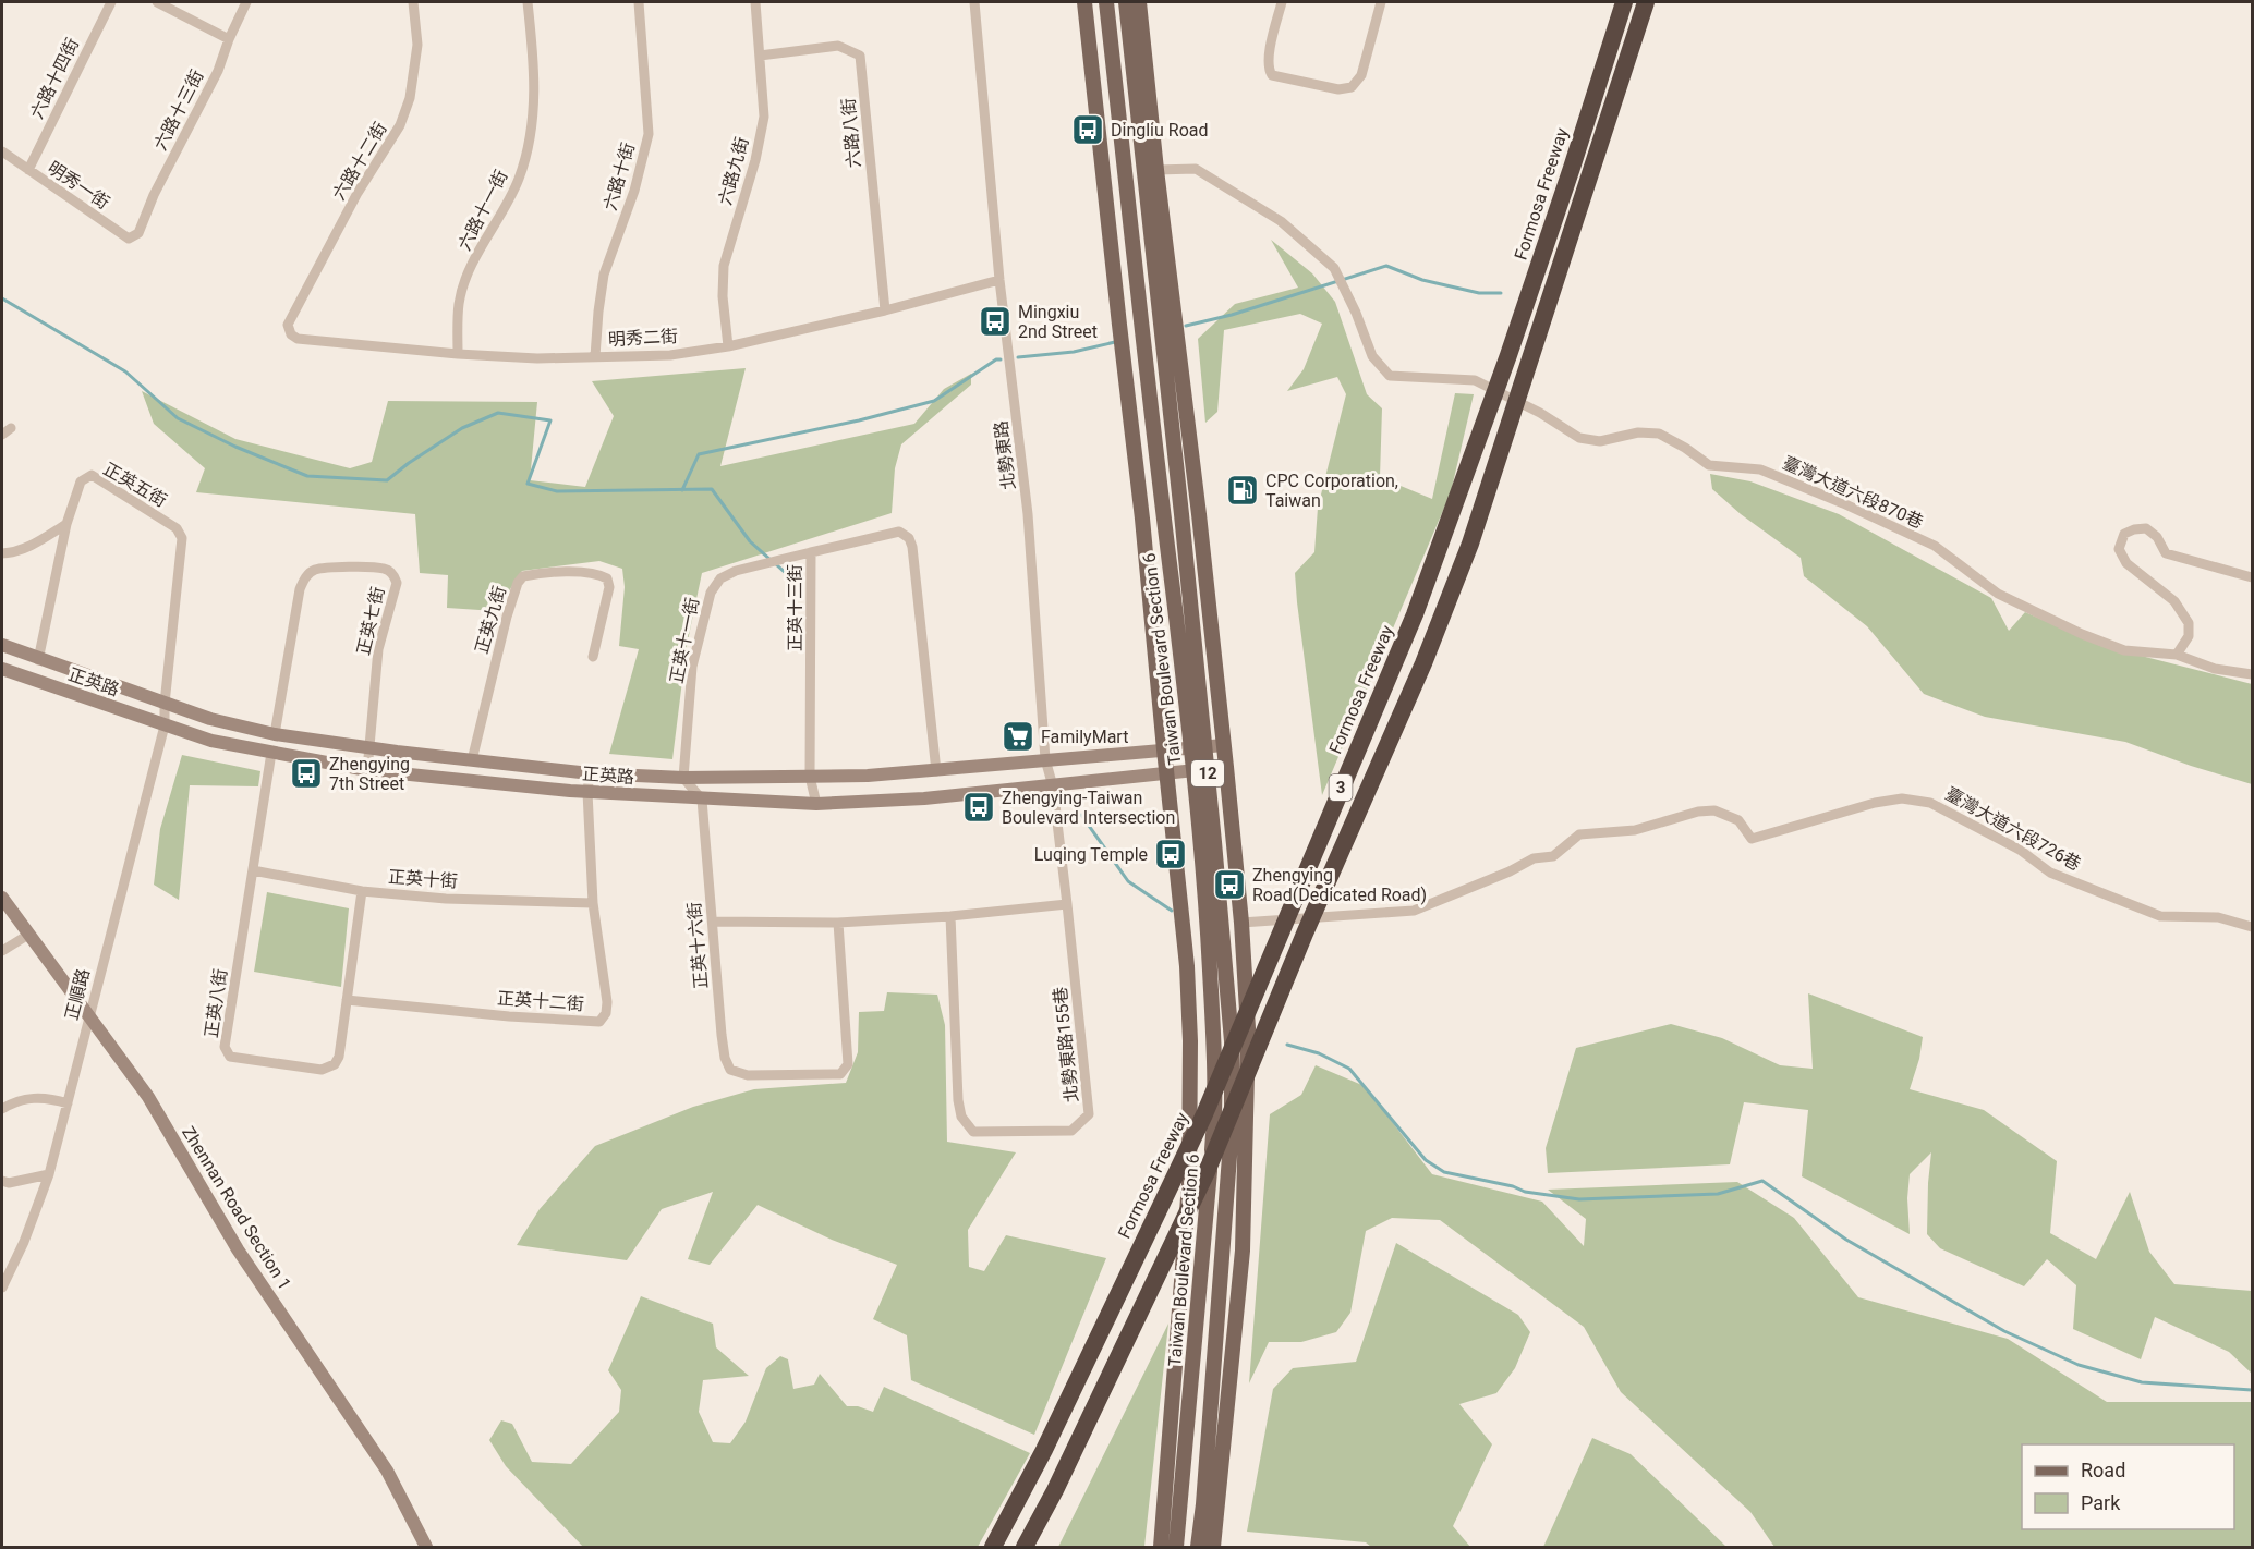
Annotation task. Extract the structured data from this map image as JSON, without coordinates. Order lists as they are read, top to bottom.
{
  "streets": {
    "highway": ["Formosa Freeway", "3"],
    "main road": ["Taiwan Boulevard Section 6", "12"],
    "street": [
      "六路十四街",
      "六路十三街",
      "六路八街",
      "六路十二街",
      "六路九街",
      "六路十街",
      "明秀一街",
      "六路十一街",
      "明秀二街",
      "北勢東路",
      "正英五街",
      "臺灣大道六段870巷",
      "正英十三街",
      "正英九街",
      "正英七街",
      "正英十一街",
      "正英路",
      "臺灣大道六段726巷",
      "正英十街",
      "正英十六街",
      "正順路",
      "正英十二街",
      "正英八街",
      "北勢東路155巷",
      "Zhennan Road Section 1"
    ]
  },
  "crossings": [
    ["六路十四街", "明秀一街"],
    ["六路十三街", "明秀一街"],
    ["六路八街", "六路九街"],
    ["六路八街", "明秀二街"],
    ["六路十二街", "明秀二街"],
    ["六路九街", "明秀二街"],
    ["六路十街", "明秀二街"],
    ["六路十一街", "明秀二街"],
    ["明秀二街", "北勢東路"],
    ["北勢東路", "正英路"],
    ["北勢東路", "北勢東路155巷"],
    ["正英五街", "正英路"],
    ["正英五街", "正順路"],
    ["臺灣大道六段870巷", "12"],
    ["正英十三街", "正英十一街"],
    ["正英十三街", "正英路"],
    ["正英九街", "正英路"],
    ["正英七街", "正英路"],
    ["正英十一街", "正英路"],
    ["Taiwan Boulevard Section 6", "正英路"],
    ["正英路", "12"],
    ["正英路", "正英十六街"],
    ["正英路", "正順路"],
    ["正英路", "正英十二街"],
    ["正英路", "正英八街"],
    ["12", "臺灣大道六段726巷"],
    ["正英十街", "正英十二街"],
    ["正英十街", "正英八街"],
    ["正順路", "Zhennan Road Section 1"],
    ["正英十二街", "正英八街"]
  ],
  "places": {
    "bus stop": [
      "Dingliu Road",
      "Mingxiu 2nd Street",
      "Zhengying 7th Street",
      "Zhengying-Taiwan Boulevard Intersection",
      "Luqing Temple",
      "Zhengying Road(Dedicated Road)"
    ],
    "fuel station": ["CPC Corporation, Taiwan"],
    "supermarket": ["FamilyMart"]
  },
  "legend": ["Road", "Park"]
}
